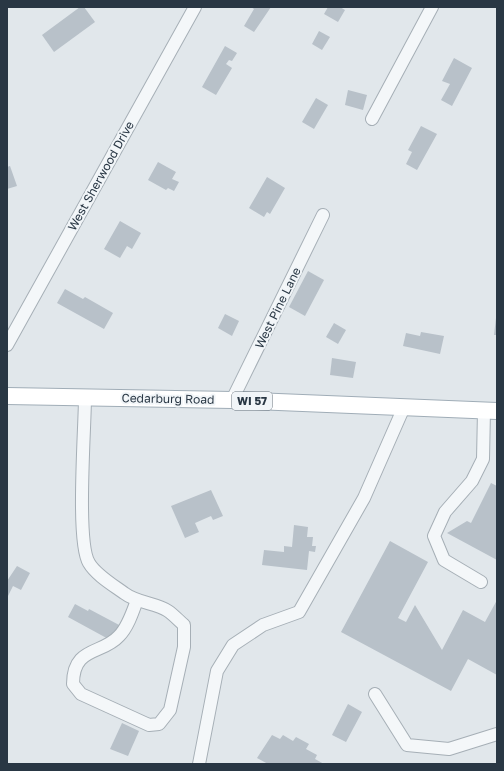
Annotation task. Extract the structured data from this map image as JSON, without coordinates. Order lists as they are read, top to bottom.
{
  "streets": {
    "main road": ["Cedarburg Road", "WI 57"],
    "street": ["West Sherwood Drive", "West Pine Lane"]
  },
  "crossings": [
    ["West Pine Lane", "Cedarburg Road"]
  ]
}
